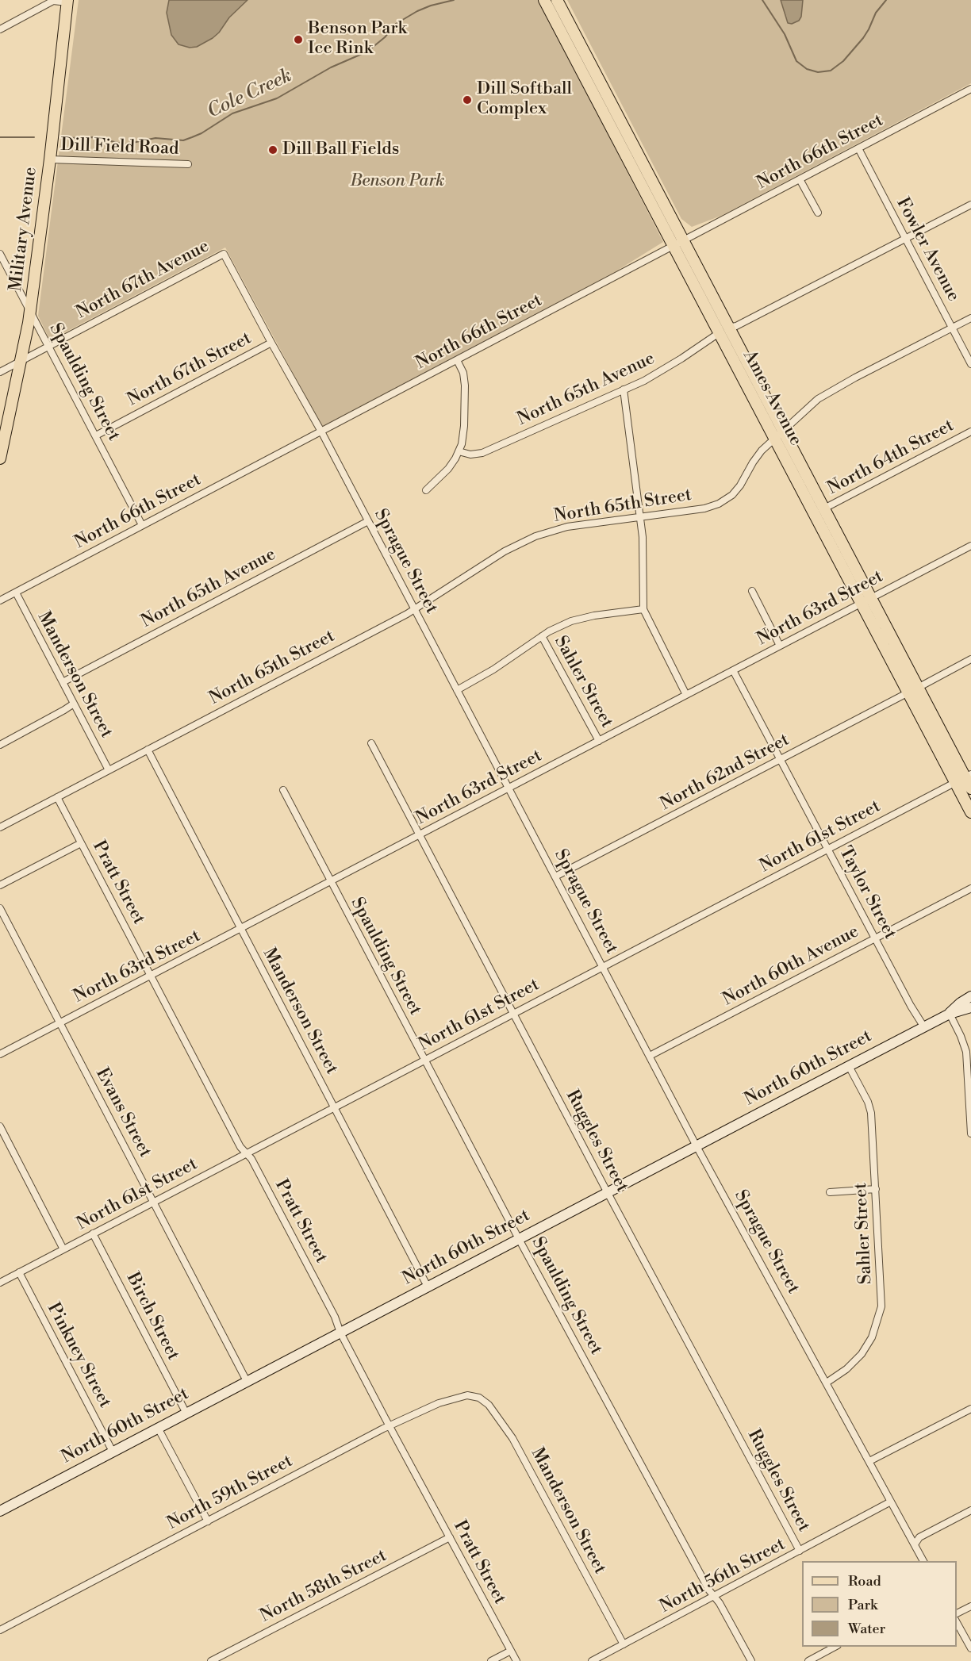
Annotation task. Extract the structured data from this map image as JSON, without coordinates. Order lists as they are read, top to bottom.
{
  "streets": {
    "main road": ["Military Avenue", "Ames Avenue", "North 60th Street"],
    "street": [
      "Dill Field Road",
      "North 66th Street",
      "Fowler Avenue",
      "North 67th Avenue",
      "North 67th Street",
      "Spaulding Street",
      "North 65th Avenue",
      "North 64th Street",
      "North 65th Street",
      "Sprague Street",
      "North 63rd Street",
      "Manderson Street",
      "Sahler Street",
      "North 62nd Street",
      "North 61st Street",
      "Pratt Street",
      "Taylor Street",
      "North 60th Avenue",
      "Evans Street",
      "Ruggles Street",
      "Birch Street",
      "Pinkney Street",
      "North 59th Street",
      "North 56th Street",
      "North 58th Street"
    ]
  },
  "crossings": [
    ["Dill Field Road", "Military Avenue"],
    ["North 66th Street", "Fowler Avenue"],
    ["North 66th Street", "Spaulding Street"],
    ["North 66th Street", "Ames Avenue"],
    ["North 66th Street", "Sprague Street"],
    ["North 66th Street", "Manderson Street"],
    ["Military Avenue", "North 67th Avenue"],
    ["Military Avenue", "Spaulding Street"],
    ["Fowler Avenue", "North 65th Avenue"],
    ["Fowler Avenue", "North 65th Street"],
    ["North 67th Avenue", "Spaulding Street"],
    ["North 67th Avenue", "Sprague Street"],
    ["North 67th Street", "Spaulding Street"],
    ["North 67th Street", "Sprague Street"],
    ["Spaulding Street", "North 63rd Street"],
    ["Spaulding Street", "North 61st Street"],
    ["Spaulding Street", "North 60th Street"],
    ["Spaulding Street", "North 56th Street"],
    ["North 65th Avenue", "Ames Avenue"],
    ["North 65th Avenue", "Sprague Street"],
    ["North 65th Avenue", "Manderson Street"],
    ["Ames Avenue", "North 64th Street"],
    ["Ames Avenue", "North 65th Street"],
    ["Ames Avenue", "North 63rd Street"],
    ["Ames Avenue", "North 62nd Street"],
    ["Ames Avenue", "North 61st Street"],
    ["North 65th Street", "Sprague Street"],
    ["North 65th Street", "Manderson Street"],
    ["North 65th Street", "Pratt Street"],
    ["Sprague Street", "North 63rd Street"],
    ["Sprague Street", "Sahler Street"],
    ["Sprague Street", "North 62nd Street"],
    ["Sprague Street", "North 61st Street"],
    ["Sprague Street", "North 60th Avenue"],
    ["Sprague Street", "North 60th Street"],
    ["Sprague Street", "North 56th Street"],
    ["North 63rd Street", "Manderson Street"],
    ["North 63rd Street", "Sahler Street"],
    ["North 63rd Street", "Pratt Street"],
    ["North 63rd Street", "Taylor Street"],
    ["North 63rd Street", "Evans Street"],
    ["North 63rd Street", "Ruggles Street"],
    ["Manderson Street", "North 61st Street"],
    ["Manderson Street", "North 60th Street"],
    ["Manderson Street", "North 59th Street"],
    ["Manderson Street", "North 56th Street"],
    ["Sahler Street", "North 60th Street"],
    ["North 62nd Street", "Taylor Street"],
    ["North 61st Street", "Pratt Street"],
    ["North 61st Street", "Taylor Street"],
    ["North 61st Street", "Evans Street"],
    ["North 61st Street", "Ruggles Street"],
    ["North 61st Street", "Birch Street"],
    ["North 61st Street", "Pinkney Street"],
    ["Pratt Street", "North 60th Street"],
    ["Pratt Street", "North 59th Street"],
    ["Pratt Street", "North 58th Street"],
    ["Taylor Street", "North 60th Avenue"],
    ["Taylor Street", "North 60th Street"],
    ["North 60th Street", "Evans Street"],
    ["North 60th Street", "Ruggles Street"],
    ["North 60th Street", "Birch Street"],
    ["North 60th Street", "Pinkney Street"],
    ["Ruggles Street", "North 56th Street"]
  ],
  "water": ["Cole Creek"],
  "parks": ["Benson Park"],
  "places": ["Benson Park Ice Rink", "Dill Softball Complex", "Dill Ball Fields"],
  "legend": ["Road", "Park", "Water"]
}
